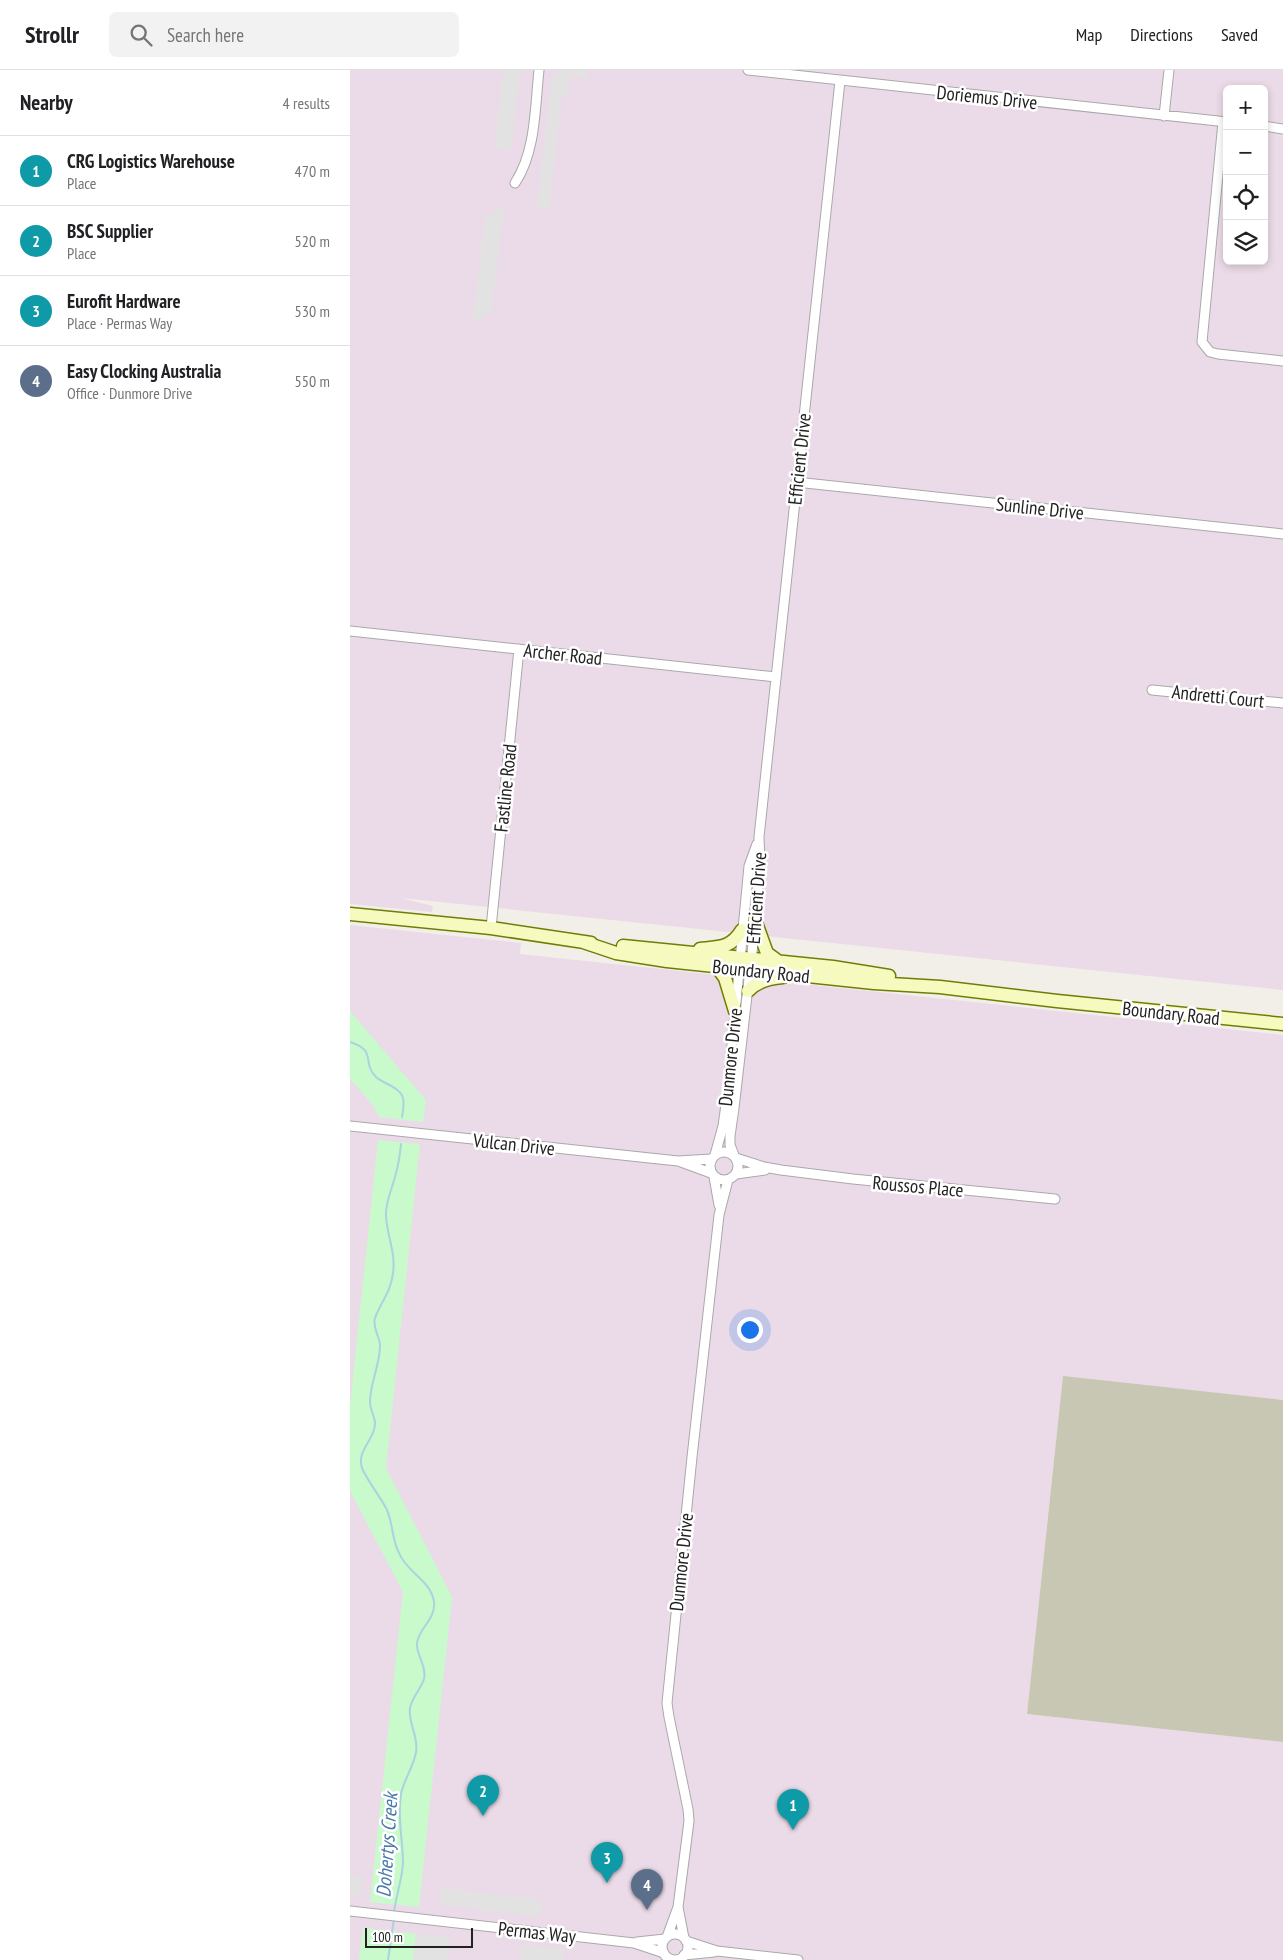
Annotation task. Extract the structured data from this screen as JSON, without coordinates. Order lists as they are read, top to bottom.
{
  "streets": {
    "main road": ["Boundary Road"],
    "street": [
      "Doriemus Drive",
      "Efficient Drive",
      "Sunline Drive",
      "Archer Road",
      "Andretti Court",
      "Fastline Road",
      "Dunmore Drive",
      "Vulcan Drive",
      "Roussos Place",
      "Permas Way"
    ]
  },
  "crossings": [
    ["Doriemus Drive", "Efficient Drive"],
    ["Efficient Drive", "Sunline Drive"],
    ["Efficient Drive", "Archer Road"],
    ["Efficient Drive", "Boundary Road"],
    ["Efficient Drive", "Dunmore Drive"],
    ["Archer Road", "Fastline Road"],
    ["Fastline Road", "Boundary Road"],
    ["Boundary Road", "Dunmore Drive"],
    ["Dunmore Drive", "Vulcan Drive"],
    ["Dunmore Drive", "Roussos Place"],
    ["Dunmore Drive", "Permas Way"],
    ["Vulcan Drive", "Roussos Place"]
  ],
  "water": ["Dohertys Creek"],
  "scale_bar": "100 m",
  "page": {
    "header": "Strollr",
    "search": "Search here",
    "nav": ["Map", "Directions", "Saved"],
    "heading": ["Nearby", "4 results"],
    "map_buttons": ["+", "−"],
    "list": [
      {
        "mark": "1",
        "name": "CRG Logistics Warehouse",
        "note": "Place",
        "value": "470 m"
      },
      {
        "mark": "2",
        "name": "BSC Supplier",
        "note": "Place",
        "value": "520 m"
      },
      {
        "mark": "3",
        "name": "Eurofit Hardware",
        "note": "Place · Permas Way",
        "value": "530 m"
      },
      {
        "mark": "4",
        "name": "Easy Clocking Australia",
        "note": "Office · Dunmore Drive",
        "value": "550 m"
      }
    ],
    "pins": [
      "2",
      "1",
      "3",
      "4"
    ],
    "scale": "100 m"
  }
}
